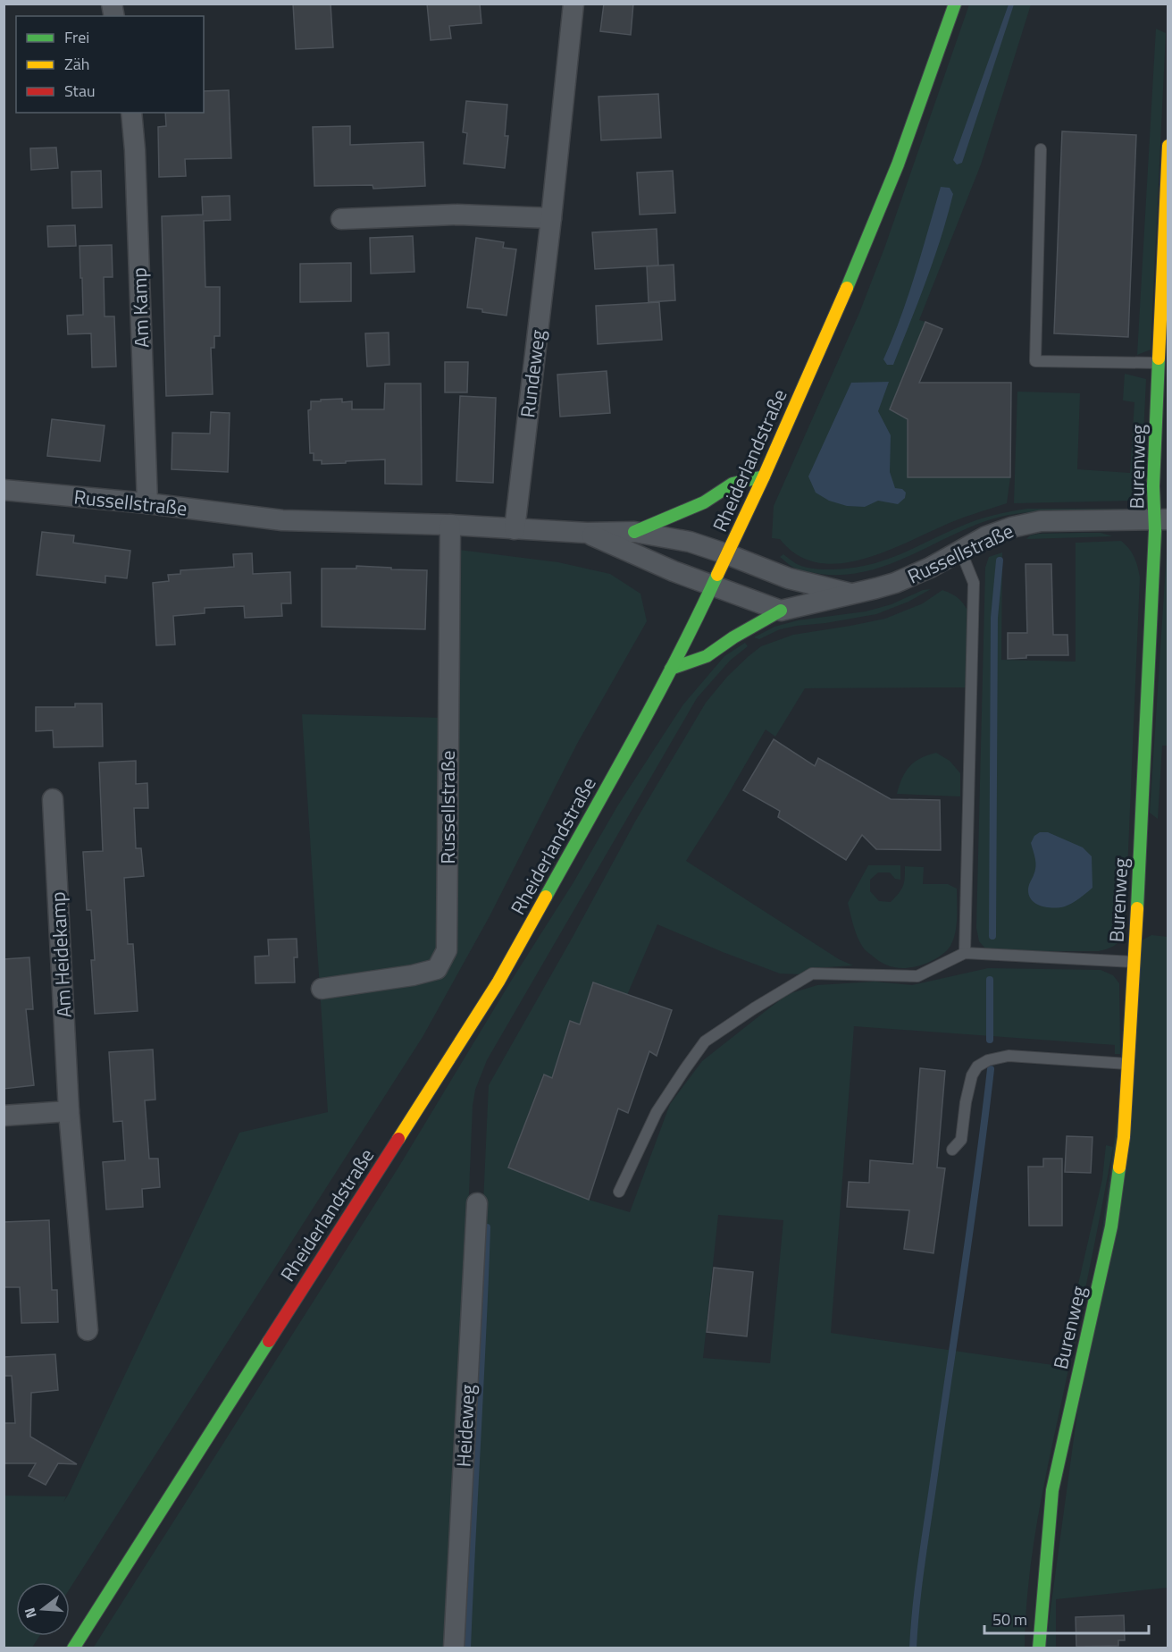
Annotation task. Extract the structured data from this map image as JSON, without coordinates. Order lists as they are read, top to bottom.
{
  "streets": {
    "main road": ["Rheiderlandstraße", "Burenweg"],
    "street": [
      "Am Kamp",
      "Rundeweg",
      "Russellstraße",
      "Am Heidekamp",
      "Heideweg"
    ]
  },
  "crossings": [
    ["Am Kamp", "Russellstraße"],
    ["Rundeweg", "Russellstraße"],
    ["Rheiderlandstraße", "Russellstraße"],
    ["Burenweg", "Russellstraße"]
  ],
  "legend": ["Frei", "Zäh", "Stau"],
  "scale_bar": "50 m",
  "north": "left"
}
